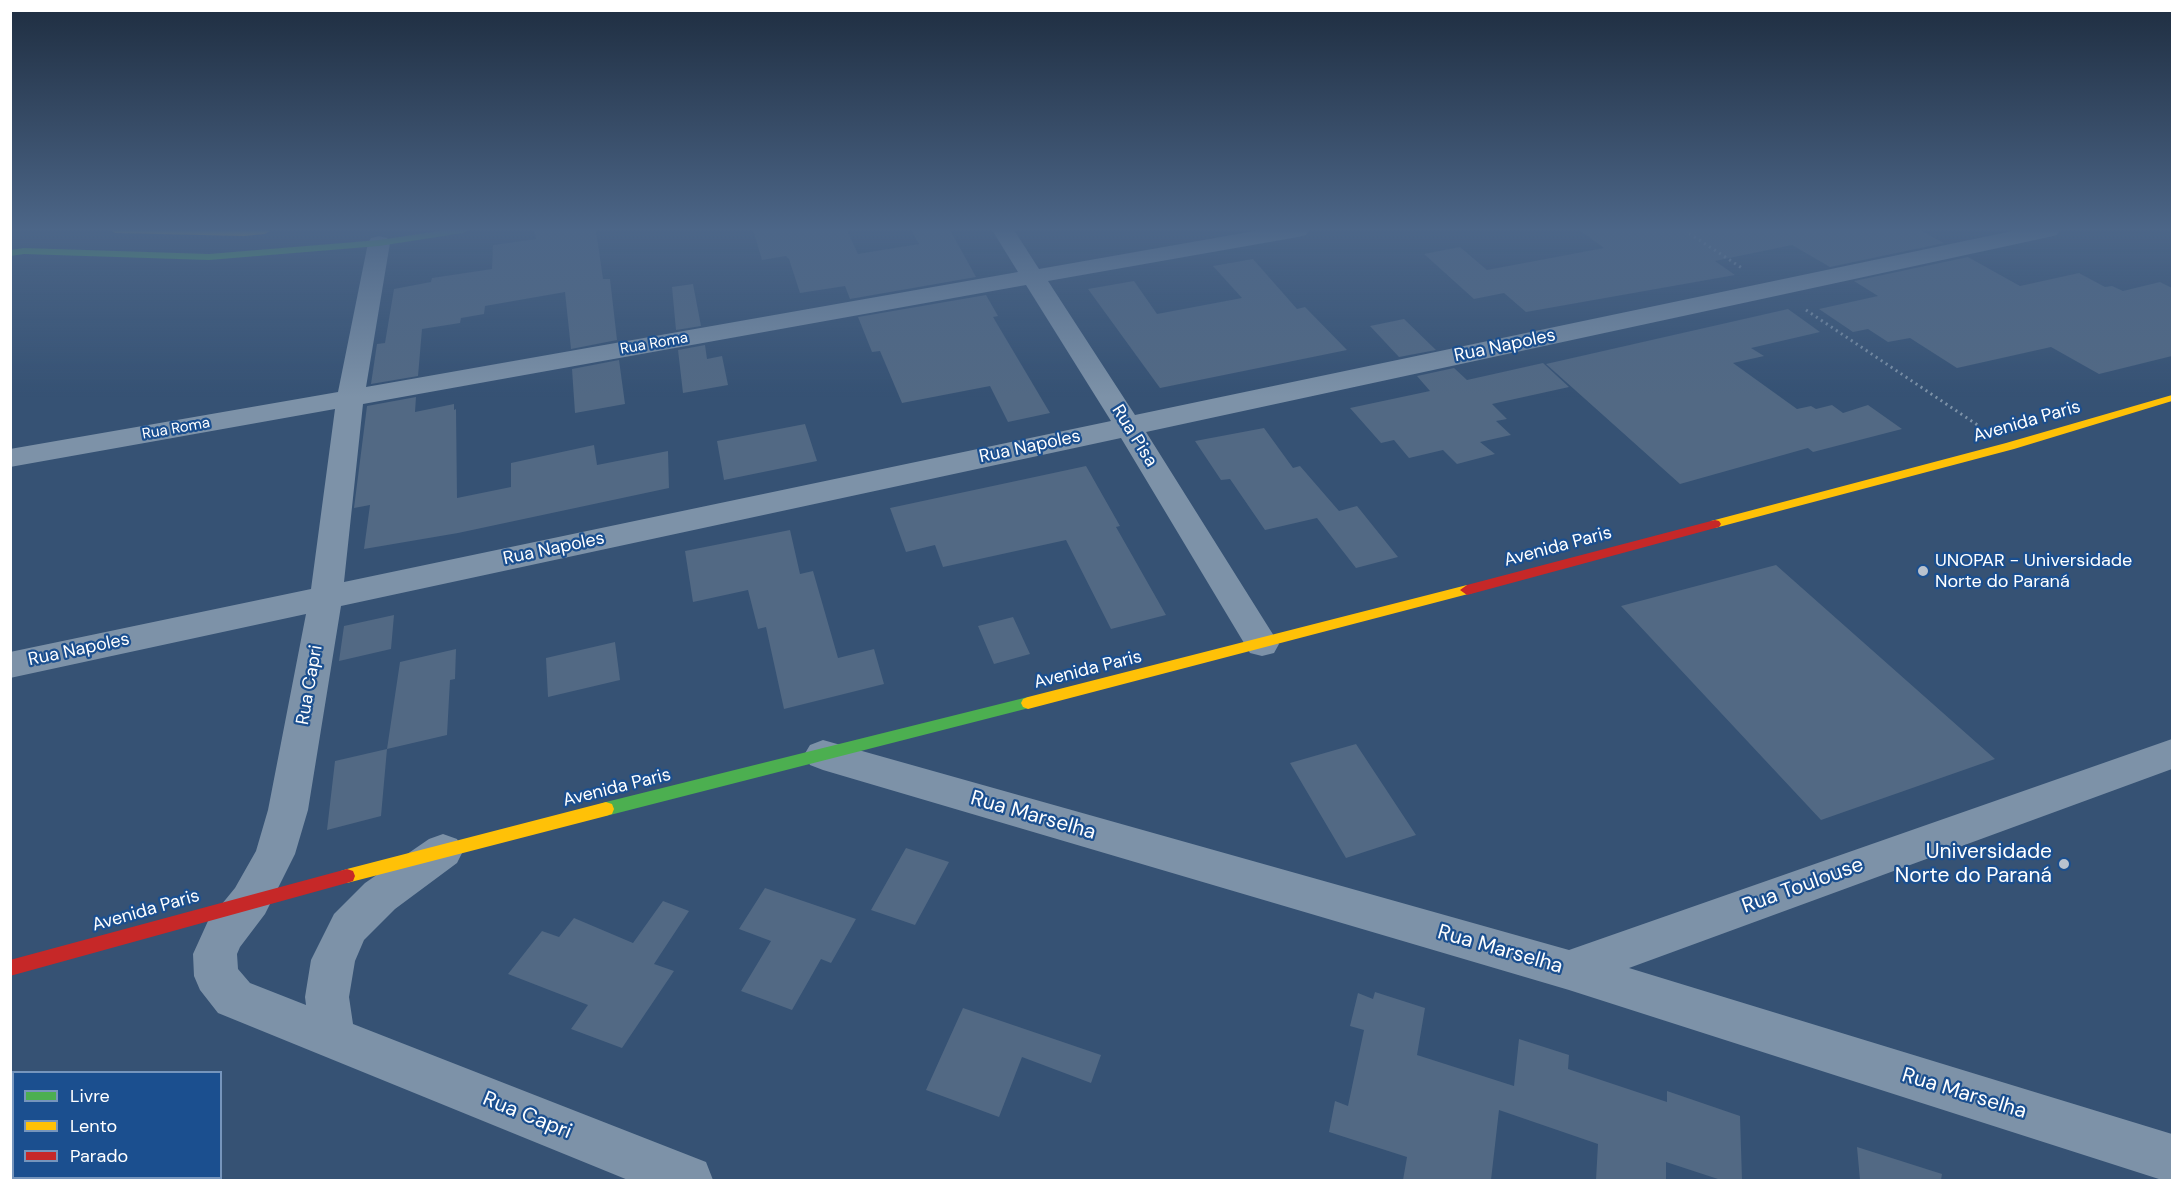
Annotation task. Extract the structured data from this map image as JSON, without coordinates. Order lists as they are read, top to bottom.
{
  "streets": {
    "street": [
      "Rua Roma",
      "Rua Napoles",
      "Avenida Paris",
      "Rua Pisa",
      "Rua Capri",
      "Rua Marselha",
      "Rua Toulouse"
    ]
  },
  "crossings": [
    ["Rua Roma", "Rua Capri"],
    ["Rua Napoles", "Rua Pisa"],
    ["Rua Napoles", "Rua Capri"],
    ["Avenida Paris", "Rua Pisa"],
    ["Avenida Paris", "Rua Capri"],
    ["Avenida Paris", "Rua Marselha"],
    ["Rua Marselha", "Rua Toulouse"]
  ],
  "places": ["UNOPAR - Universidade Norte do Paraná", "Universidade Norte do Paraná"],
  "legend": ["Livre", "Lento", "Parado"]
}
